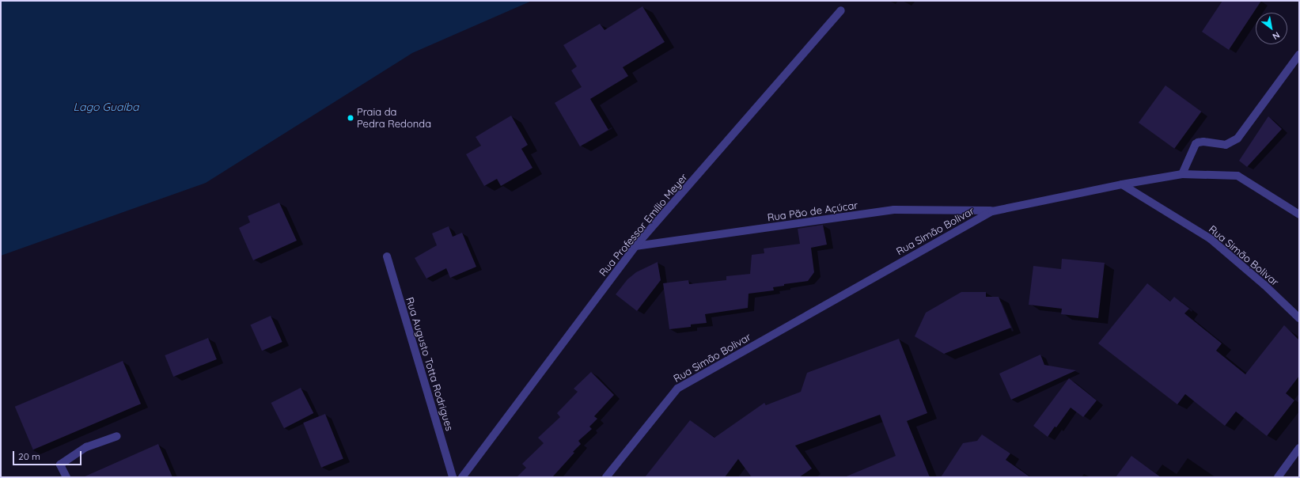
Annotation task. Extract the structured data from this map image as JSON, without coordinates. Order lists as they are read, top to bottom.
{
  "streets": {
    "street": [
      "Rua Pão de Açúcar",
      "Rua Professor Emílio Meyer",
      "Rua Simão Bolivar",
      "Rua Augusto Totta Rodrigues"
    ]
  },
  "crossings": [
    ["Rua Pão de Açúcar", "Rua Professor Emílio Meyer"],
    ["Rua Pão de Açúcar", "Rua Simão Bolivar"]
  ],
  "water": ["Lago Guaíba"],
  "places": ["Praia da Pedra Redonda"],
  "scale_bar": "20 m",
  "north": "bottom right"
}
